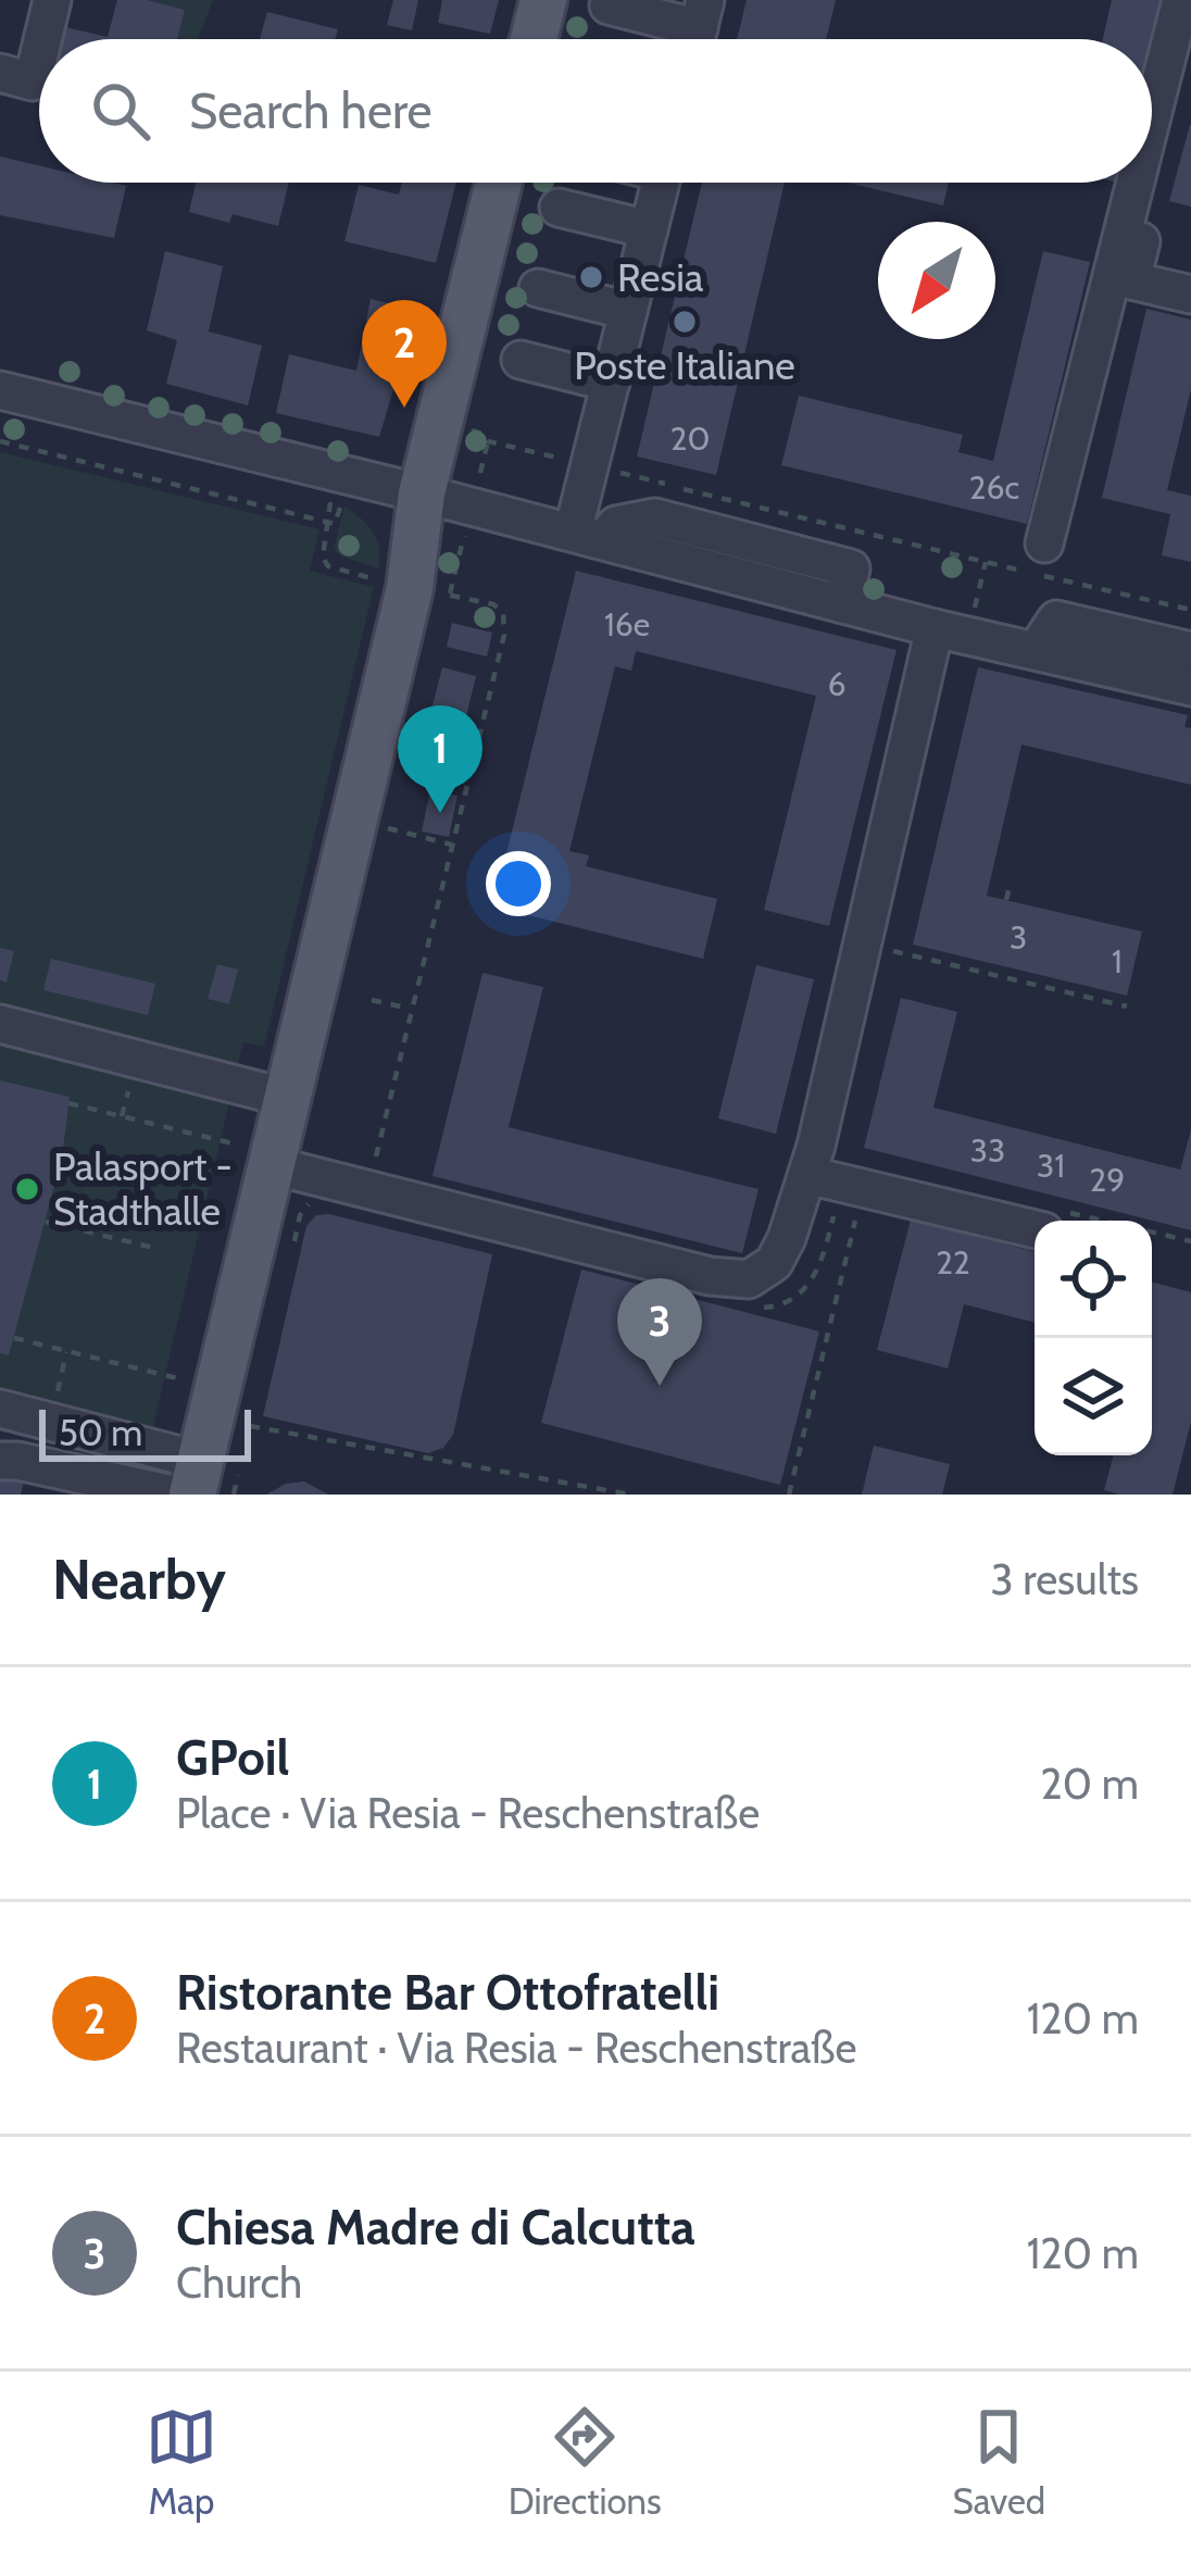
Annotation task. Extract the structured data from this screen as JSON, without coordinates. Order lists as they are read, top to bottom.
{
  "places": ["Resia", "Poste Italiane", "Palasport - Stadthalle"],
  "house_numbers": [
    "20",
    "26c",
    "16e",
    "6",
    "3",
    "1",
    "33",
    "31",
    "29",
    "22"
  ],
  "scale_bar": "50 m",
  "north": "bottom left",
  "page": {
    "search": "Search here",
    "pins": ["2", "1", "3"],
    "scale": "50 m",
    "heading": ["Nearby", "3 results"],
    "list": [
      {
        "mark": "1",
        "name": "GPoil",
        "note": "Place · Via Resia - Reschenstraße",
        "value": "20 m"
      },
      {
        "mark": "2",
        "name": "Ristorante Bar Ottofratelli",
        "note": "Restaurant · Via Resia - Reschenstraße",
        "value": "120 m"
      },
      {
        "mark": "3",
        "name": "Chiesa Madre di Calcutta",
        "note": "Church",
        "value": "120 m"
      }
    ],
    "nav": ["Map", "Directions", "Saved"]
  }
}
